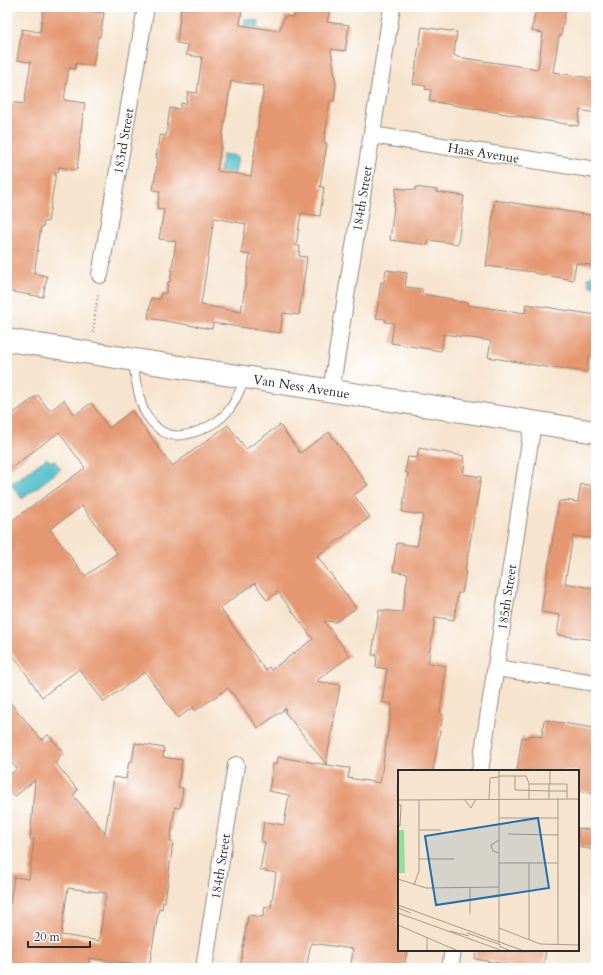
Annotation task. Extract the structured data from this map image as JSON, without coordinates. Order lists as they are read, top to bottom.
{
  "streets": {
    "main road": ["Van Ness Avenue"],
    "street": [
      "183rd Street",
      "Haas Avenue",
      "184th Street",
      "185th Street"
    ]
  },
  "crossings": [
    ["Haas Avenue", "184th Street"],
    ["184th Street", "Van Ness Avenue"],
    ["Van Ness Avenue", "185th Street"]
  ],
  "scale_bar": "20 m"
}
